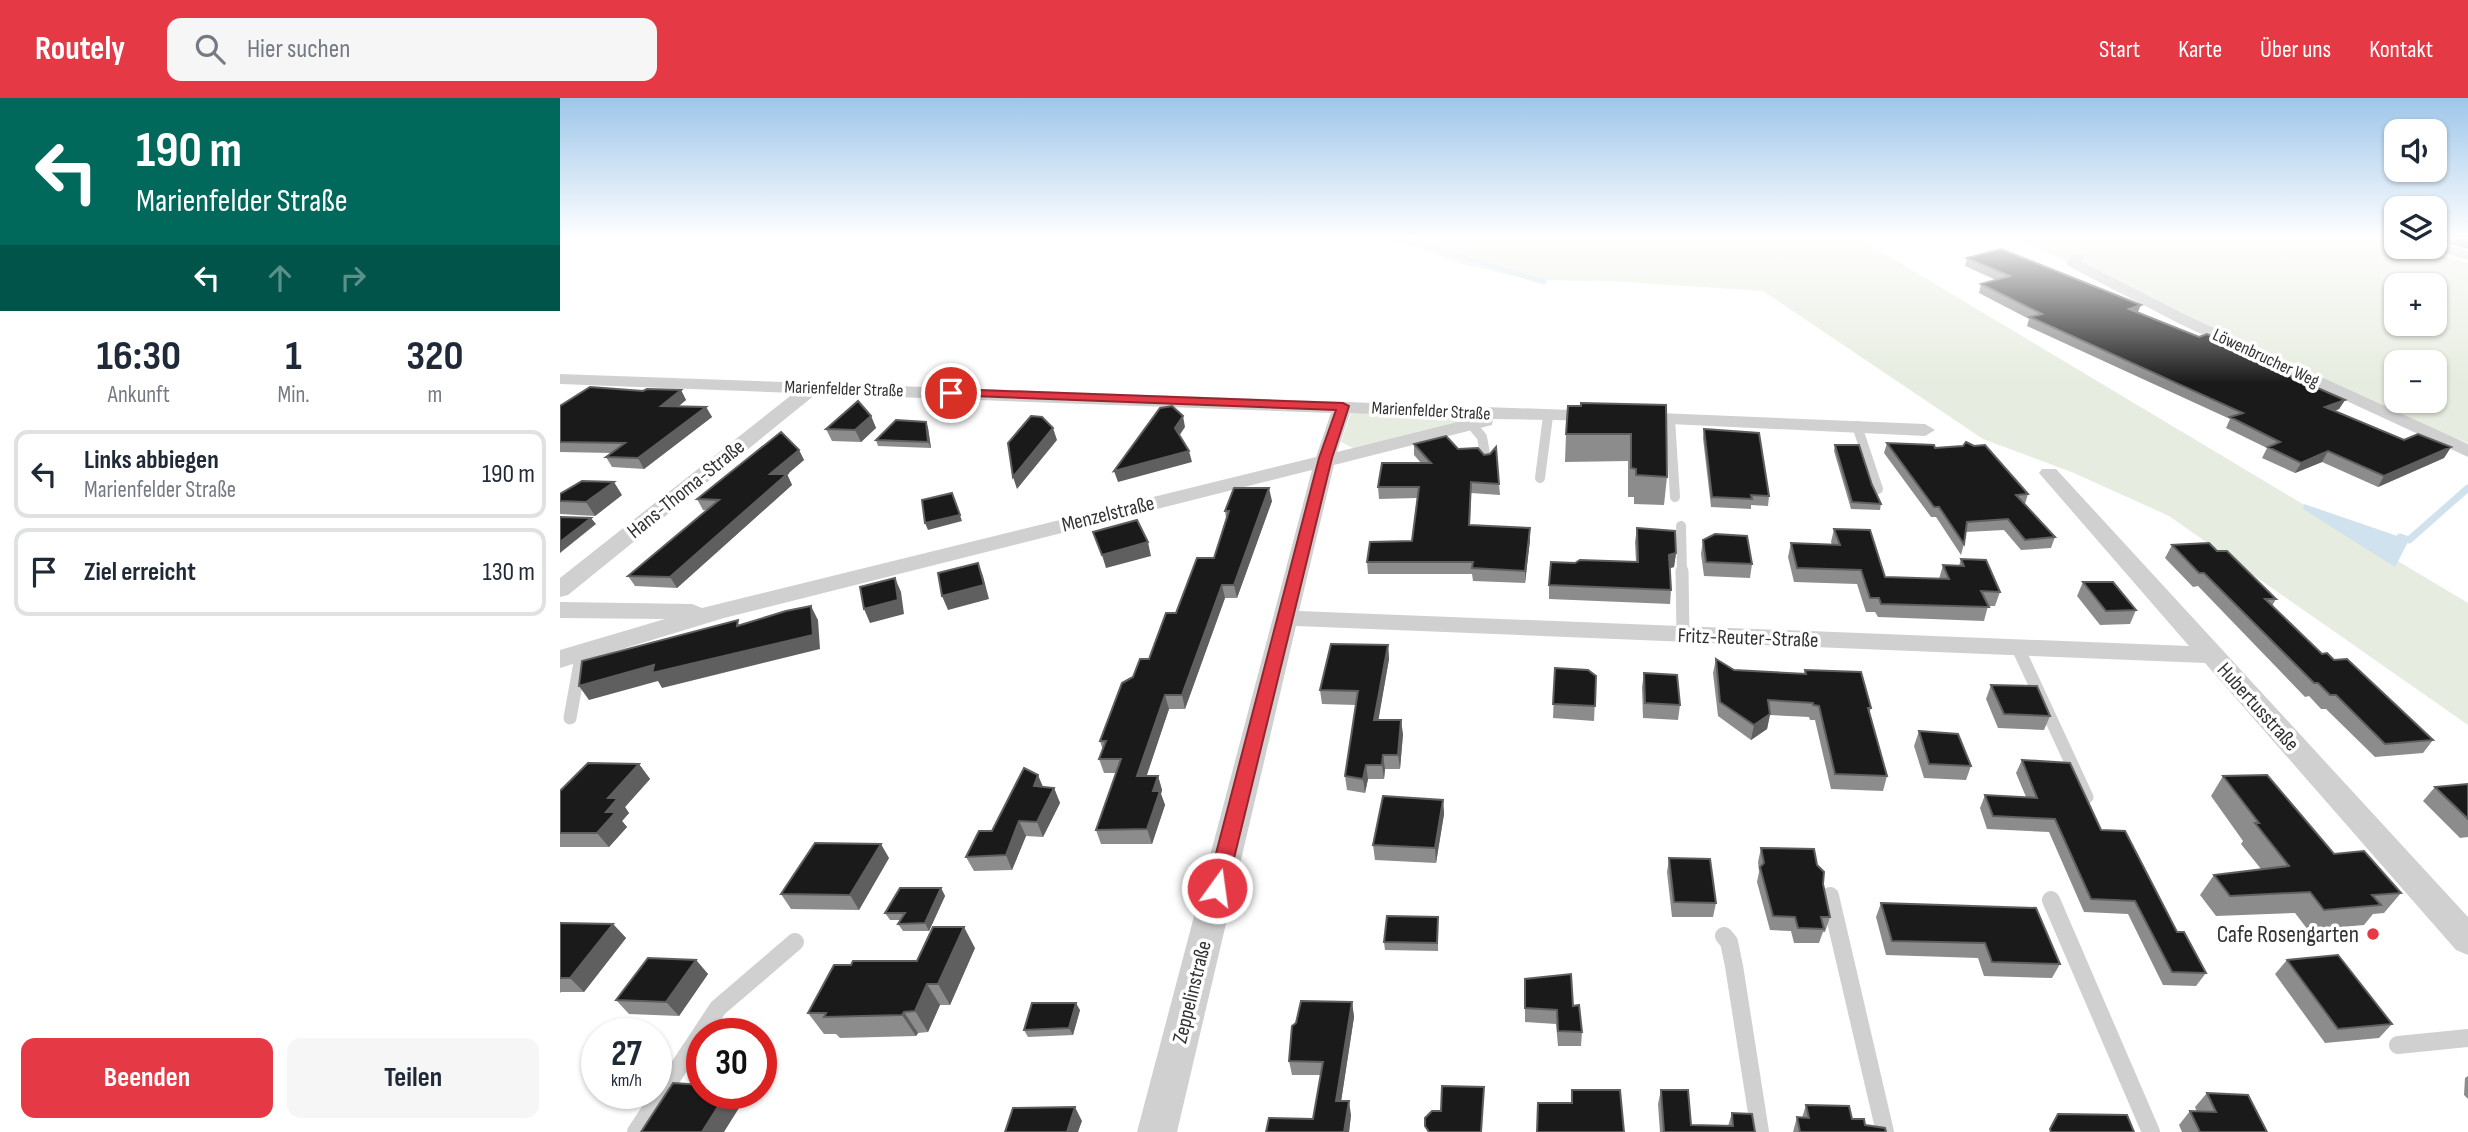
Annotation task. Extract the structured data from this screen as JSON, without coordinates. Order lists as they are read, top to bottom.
{
  "streets": {
    "street": [
      "Löwenbrucher Weg",
      "Marienfelder Straße",
      "Hans-Thoma-Straße",
      "Menzelstraße",
      "Fritz-Reuter-Straße",
      "Hubertusstraße",
      "Zeppelinstraße"
    ]
  },
  "crossings": [
    ["Marienfelder Straße", "Hans-Thoma-Straße"],
    ["Marienfelder Straße", "Menzelstraße"],
    ["Marienfelder Straße", "Zeppelinstraße"],
    ["Menzelstraße", "Zeppelinstraße"],
    ["Fritz-Reuter-Straße", "Hubertusstraße"],
    ["Fritz-Reuter-Straße", "Zeppelinstraße"]
  ],
  "places": ["Cafe Rosengarten"],
  "page": {
    "header": "Routely",
    "search": "Hier suchen",
    "nav": [
      "Start",
      "Karte",
      "Über uns",
      "Kontakt"
    ],
    "turn": ["190 m", "Marienfelder Straße"],
    "map_buttons": ["+", "−"],
    "eta": [
      "16:30",
      "Ankunft",
      "1",
      "Min.",
      "320",
      "m"
    ],
    "list": [
      {
        "name": "Links abbiegen",
        "note": "Marienfelder Straße",
        "value": "190 m"
      },
      {
        "name": "Ziel erreicht",
        "value": "130 m"
      }
    ],
    "speed": "27 km/h",
    "limit": "30",
    "buttons": ["Beenden", "Teilen"]
  }
}
